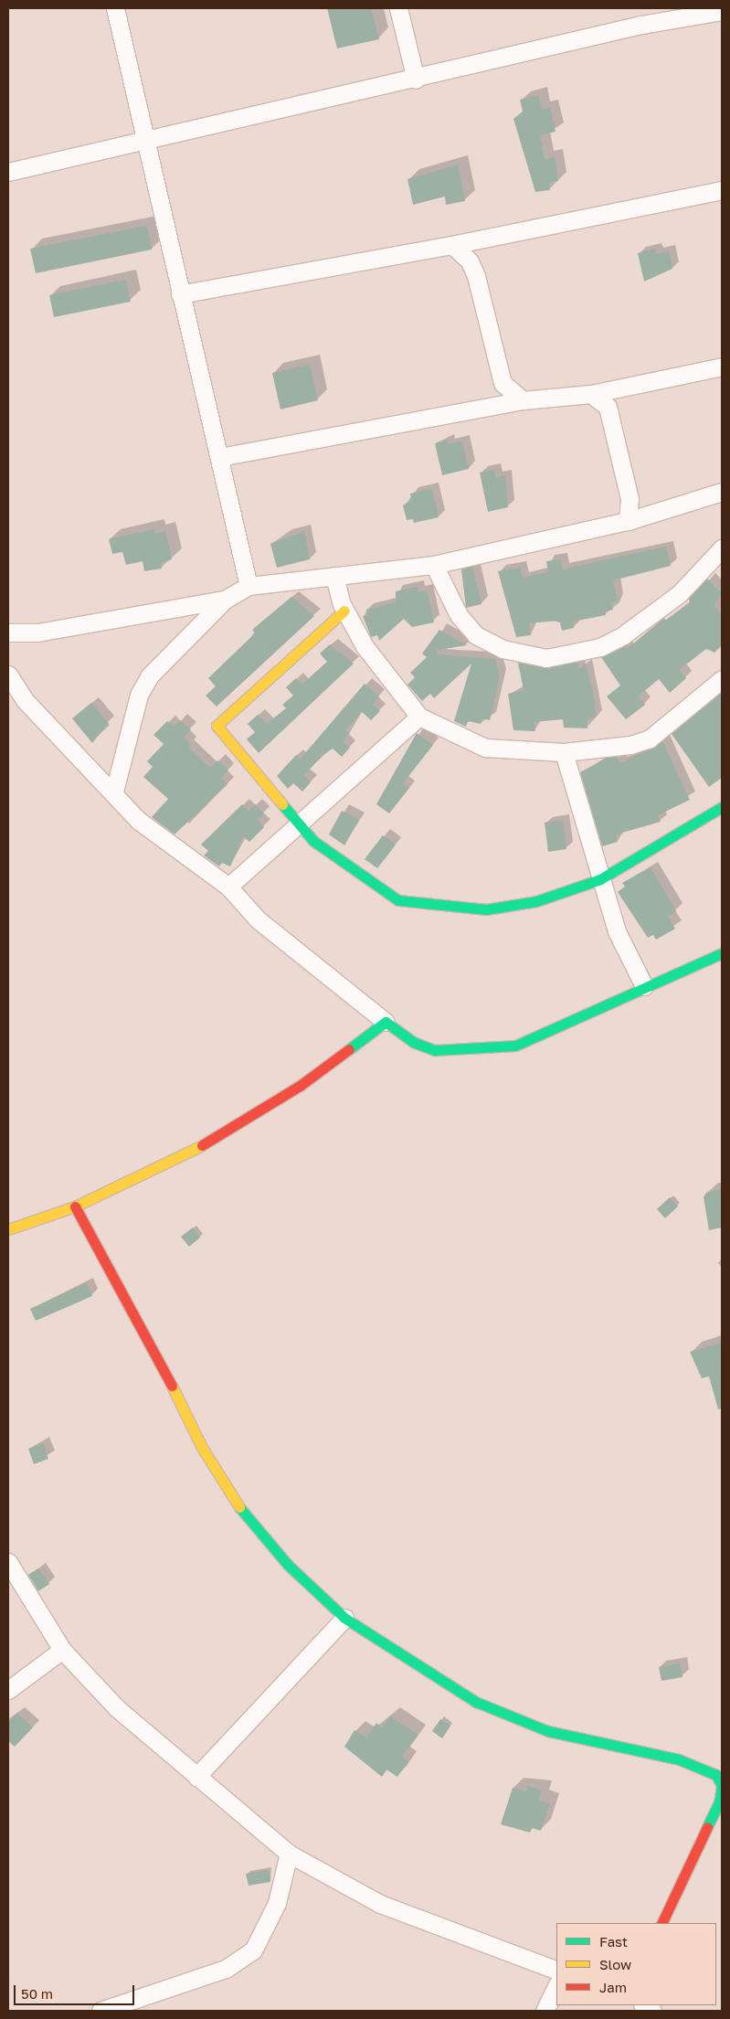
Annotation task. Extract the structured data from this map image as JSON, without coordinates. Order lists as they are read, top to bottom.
{
  "legend": ["Fast", "Slow", "Jam"],
  "scale_bar": "50 m"
}
